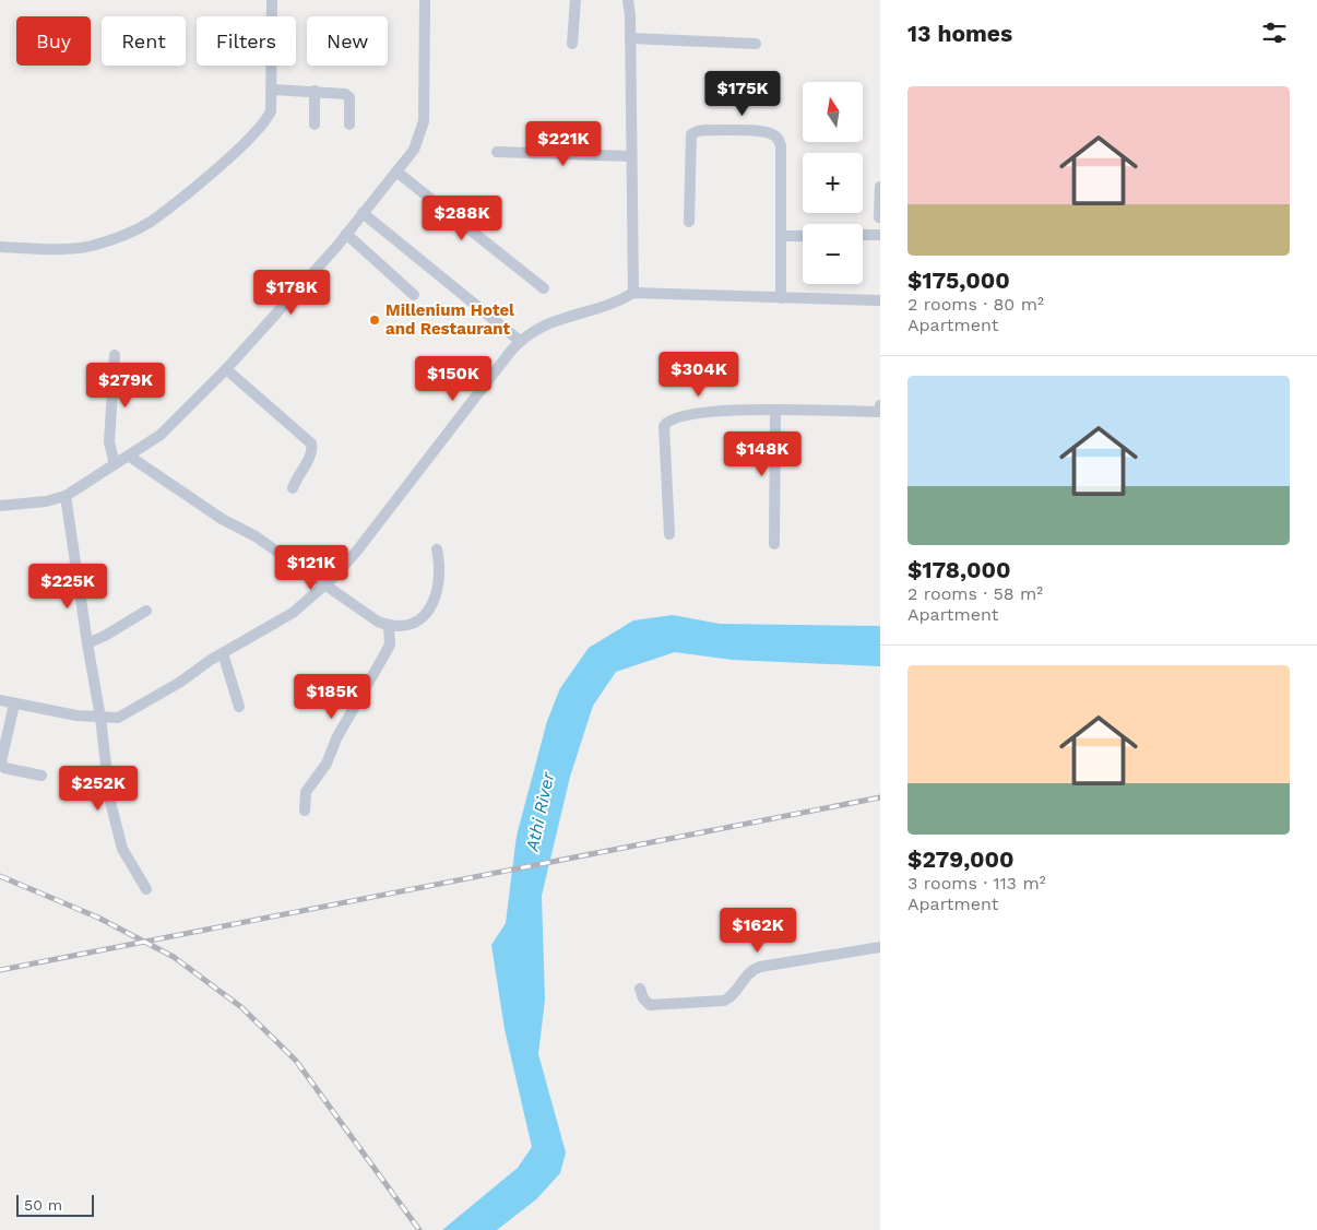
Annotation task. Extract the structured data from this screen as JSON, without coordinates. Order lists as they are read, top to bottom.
{
  "water": ["Athi River"],
  "places": ["Millenium Hotel and Restaurant"],
  "scale_bar": "50 m",
  "north": "top",
  "page": {
    "heading": "13 homes",
    "chip": [
      "Buy",
      "Rent",
      "Filters",
      "New"
    ],
    "list": [
      {
        "name": "$175,000",
        "note": "2 rooms · 80 m² · Apartment"
      },
      {
        "name": "$178,000",
        "note": "2 rooms · 58 m² · Apartment"
      },
      {
        "name": "$279,000",
        "note": "3 rooms · 113 m² · Apartment"
      }
    ],
    "price": [
      "$175K",
      "$221K",
      "$288K",
      "$178K",
      "$304K",
      "$150K",
      "$279K",
      "$148K",
      "$121K",
      "$225K",
      "$185K",
      "$252K",
      "$162K"
    ],
    "map_buttons": ["+", "−"],
    "scale": "50 m"
  }
}
